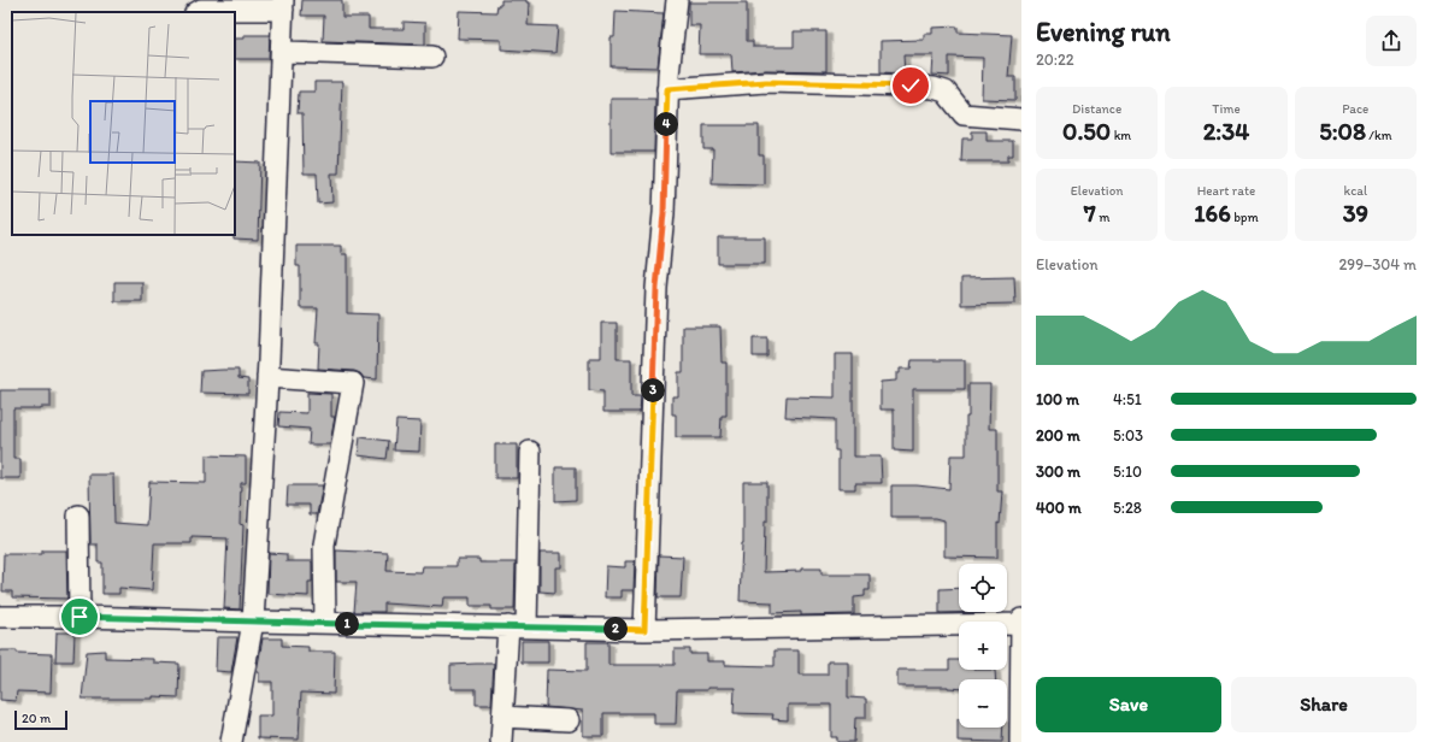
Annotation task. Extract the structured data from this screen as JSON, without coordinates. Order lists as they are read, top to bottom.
{
  "scale_bar": "20 m",
  "page": {
    "heading": ["Evening run", "20:22"],
    "stats": [
      ["Distance", "0.50 km"],
      ["Time", "2:34"],
      ["Pace", "5:08 /km"],
      ["Elevation", "7 m"],
      ["Heart rate", "166 bpm"],
      ["kcal", "39"]
    ],
    "pins": [
      "4",
      "3",
      "1",
      "2"
    ],
    "chart": ["Elevation", "299–304 m"],
    "list": [
      {
        "name": "100 m",
        "note": "4:51"
      },
      {
        "name": "200 m",
        "note": "5:03"
      },
      {
        "name": "300 m",
        "note": "5:10"
      },
      {
        "name": "400 m",
        "note": "5:28"
      }
    ],
    "map_buttons": ["+", "−"],
    "buttons": ["Save", "Share"],
    "scale": "20 m"
  }
}
